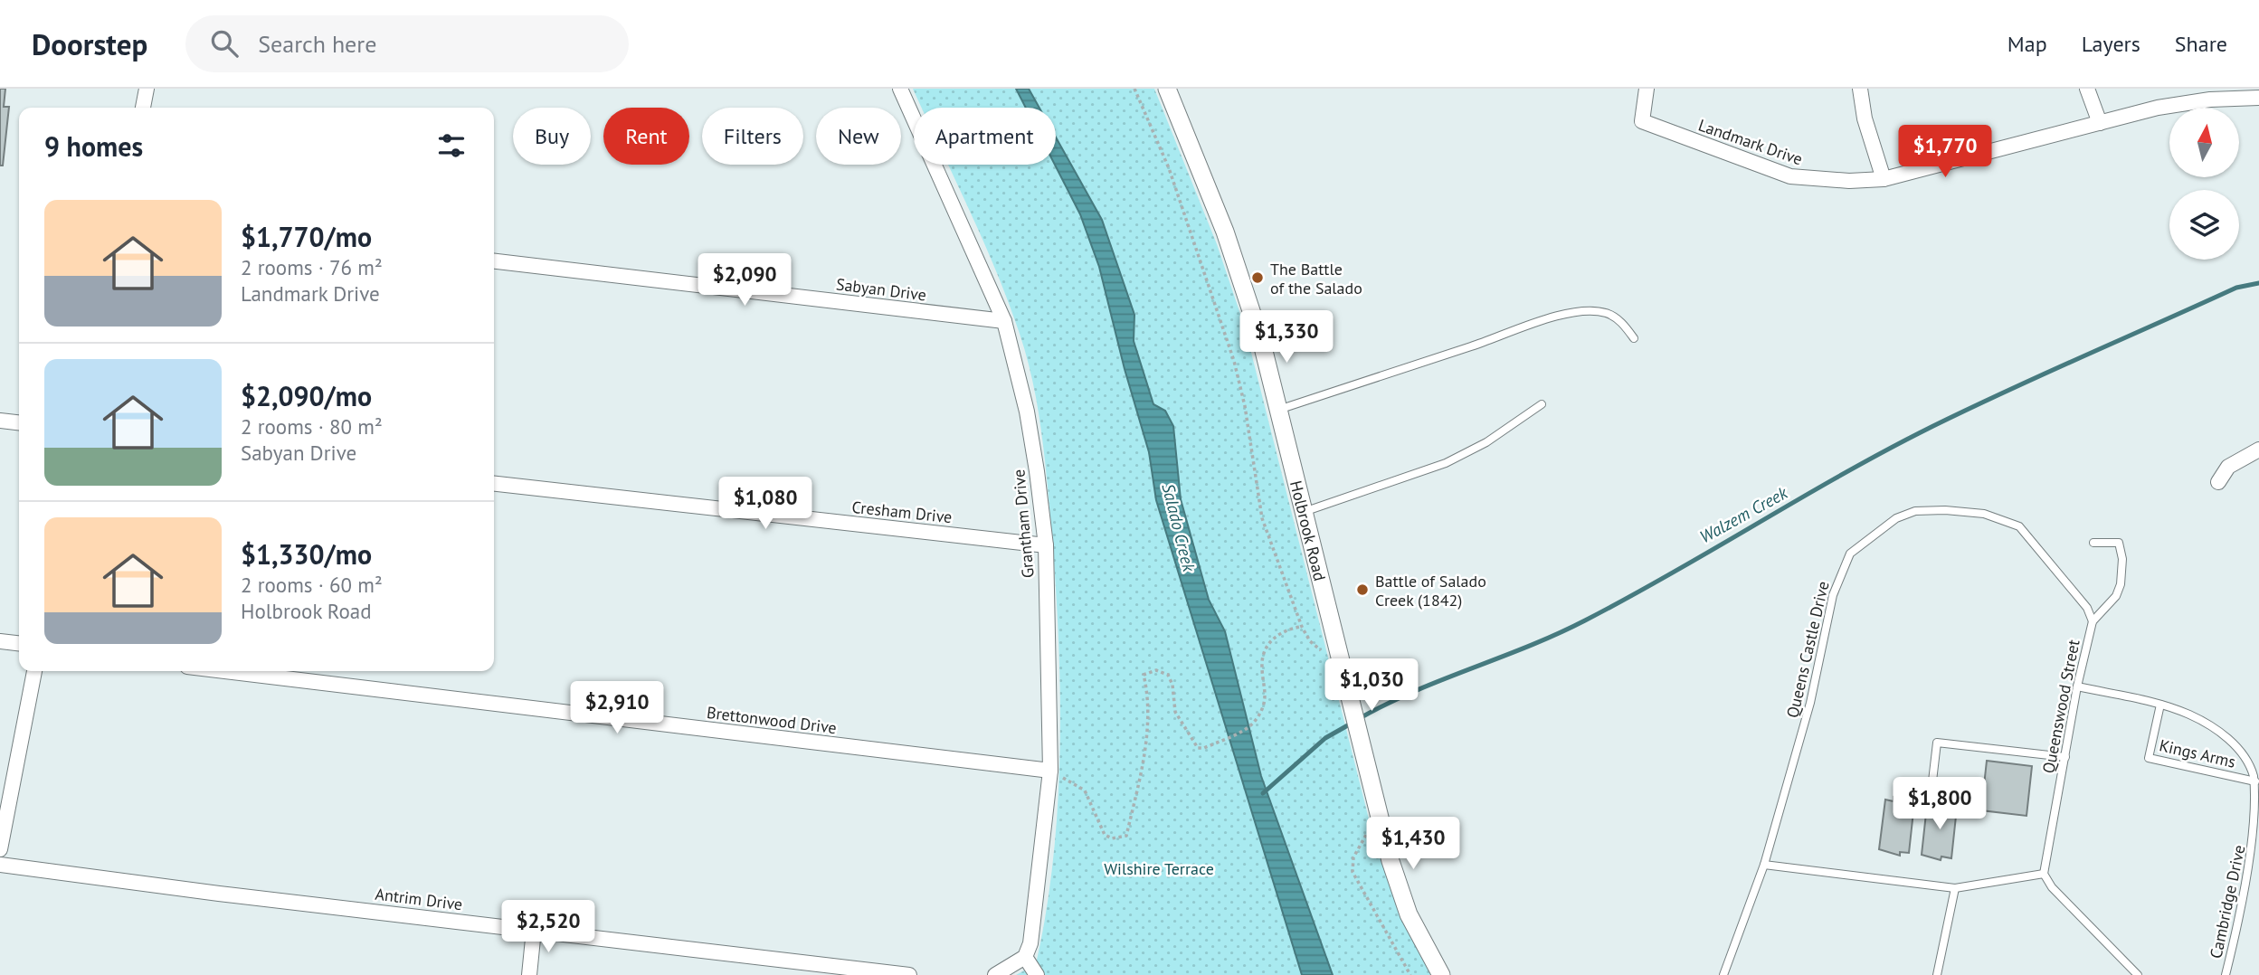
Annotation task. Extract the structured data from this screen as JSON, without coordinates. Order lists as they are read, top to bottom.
{
  "streets": {
    "street": [
      "Landmark Drive",
      "Sabyan Drive",
      "Cresham Drive",
      "Grantham Drive",
      "Holbrook Road",
      "Brettonwood Drive",
      "Antrim Drive"
    ],
    "lane": [
      "Queens Castle Drive",
      "Queenswood Street",
      "Kings Arms",
      "Cambridge Drive"
    ]
  },
  "crossings": [
    ["Sabyan Drive", "Grantham Drive"],
    ["Cresham Drive", "Grantham Drive"],
    ["Grantham Drive", "Brettonwood Drive"],
    ["Queens Castle Drive", "Queenswood Street"],
    ["Queenswood Street", "Cambridge Drive"],
    ["Kings Arms", "Cambridge Drive"]
  ],
  "water": ["Walzem Creek", "Salado Creek"],
  "parks": ["Wilshire Terrace"],
  "places": ["The Battle of the Salado", "Battle of Salado Creek (1842)"],
  "north": "top",
  "page": {
    "header": "Doorstep",
    "search": "Search here",
    "nav": ["Map", "Layers", "Share"],
    "chip": [
      "Buy",
      "Rent",
      "Filters",
      "New",
      "Apartment"
    ],
    "heading": "9 homes",
    "price": [
      "$1,770",
      "$2,090",
      "$1,330",
      "$1,080",
      "$1,030",
      "$2,910",
      "$1,800",
      "$1,430",
      "$2,520"
    ],
    "list": [
      {
        "name": "$1,770/mo",
        "note": "2 rooms · 76 m² · Landmark Drive"
      },
      {
        "name": "$2,090/mo",
        "note": "2 rooms · 80 m² · Sabyan Drive"
      },
      {
        "name": "$1,330/mo",
        "note": "2 rooms · 60 m² · Holbrook Road"
      }
    ]
  }
}
